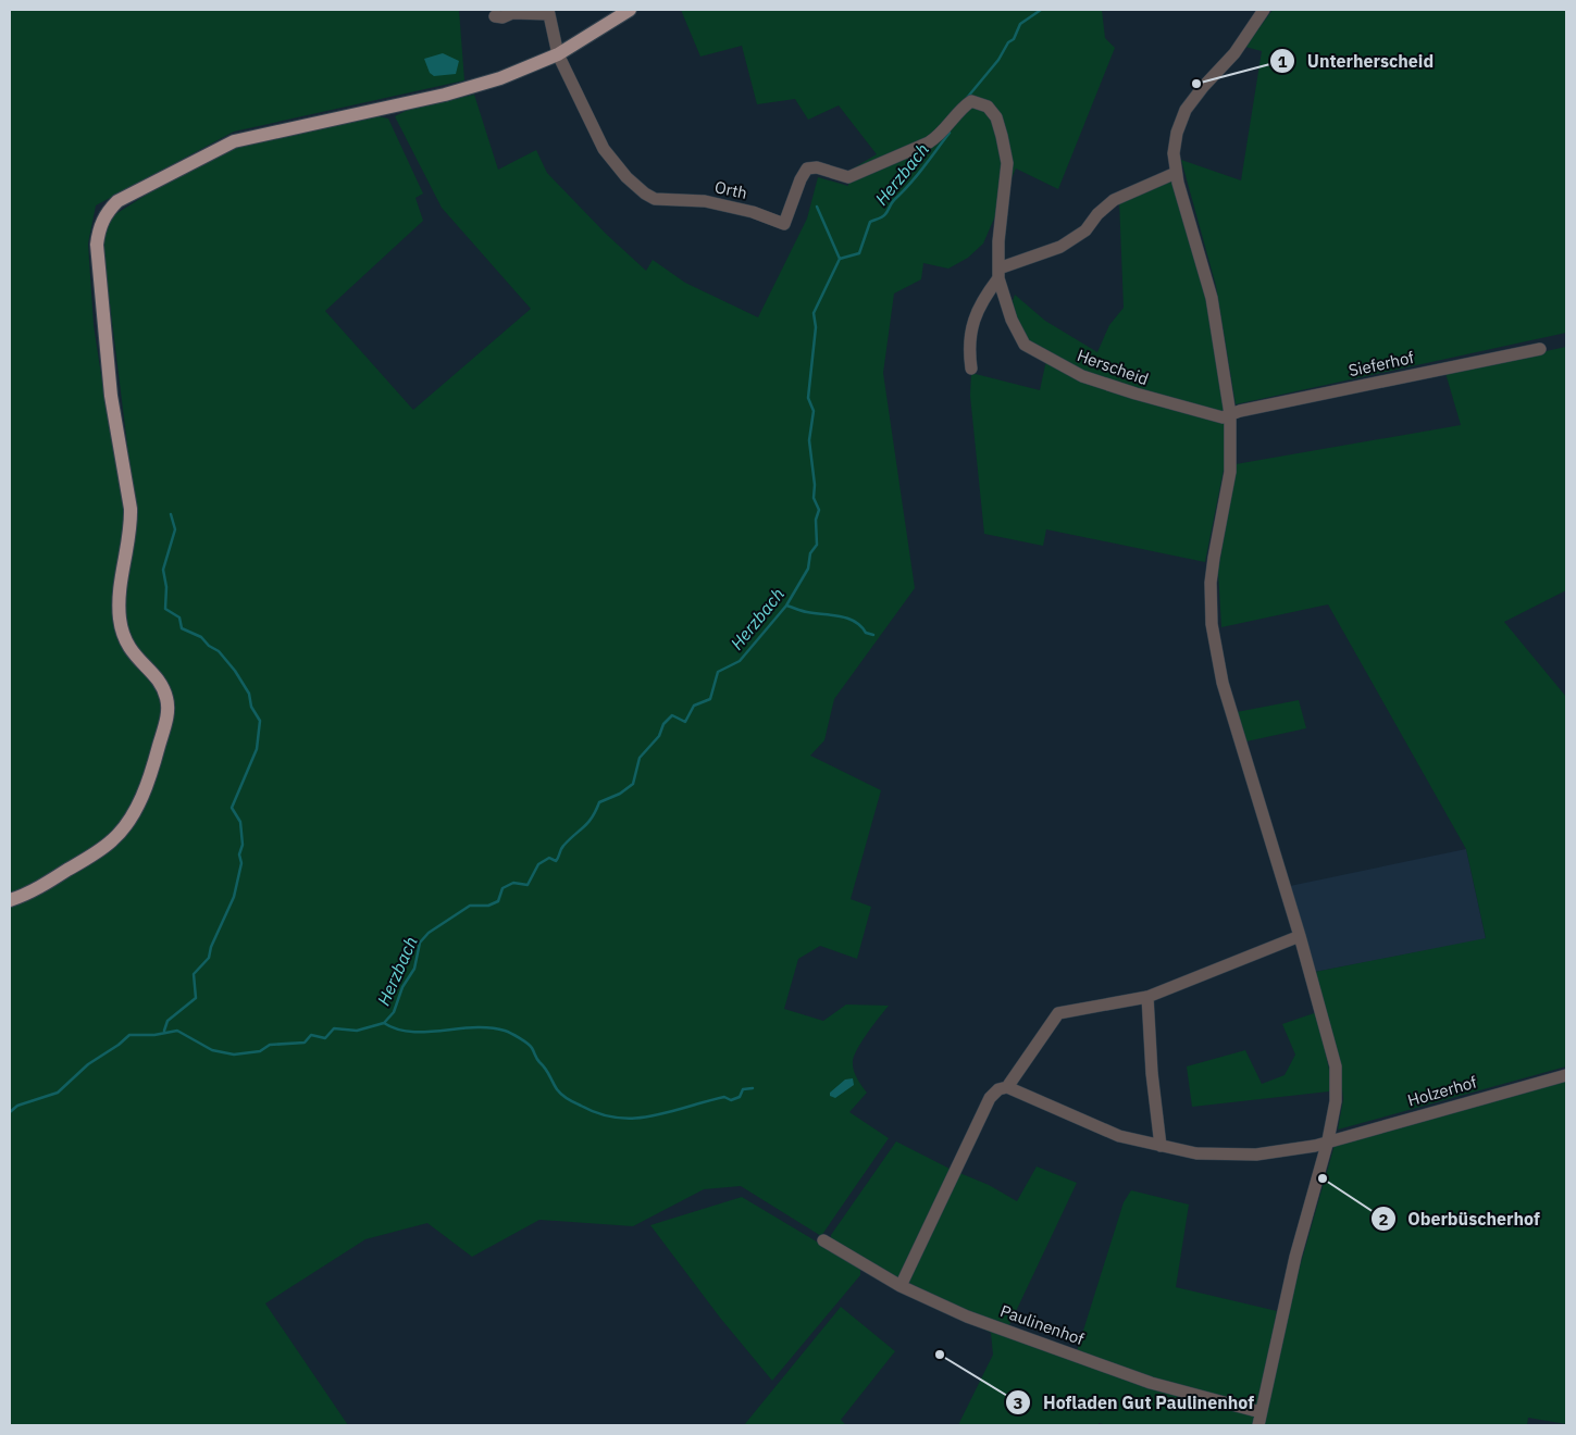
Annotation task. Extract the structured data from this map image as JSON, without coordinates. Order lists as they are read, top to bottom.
{
  "streets": {
    "street": [
      "Orth",
      "Sieferhof",
      "Herscheid",
      "Holzerhof",
      "Paulinenhof"
    ]
  },
  "crossings": [
    ["Orth", "Herscheid"],
    ["Sieferhof", "Herscheid"]
  ],
  "water": ["Herzbach"],
  "places": ["Unterherscheid", "Oberbüscherhof", "Hofladen Gut Paulinenhof"]
}
